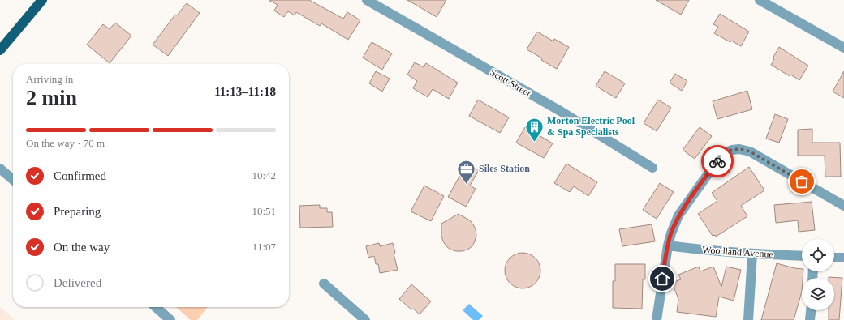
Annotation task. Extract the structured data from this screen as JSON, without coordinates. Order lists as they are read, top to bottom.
{
  "streets": {
    "street": ["Scott Street", "Woodland Avenue"]
  },
  "places": {
    "building": ["Morton Electric Pool & Spa Specialists"],
    "office": ["Siles Station"]
  },
  "page": {
    "heading": ["2 min", "Arriving in", "11:13–11:18"],
    "bar": "On the way · 70 m",
    "list": [
      ["Confirmed", "10:42"],
      ["Preparing", "10:51"],
      ["On the way", "11:07"],
      "Delivered"
    ]
  }
}
